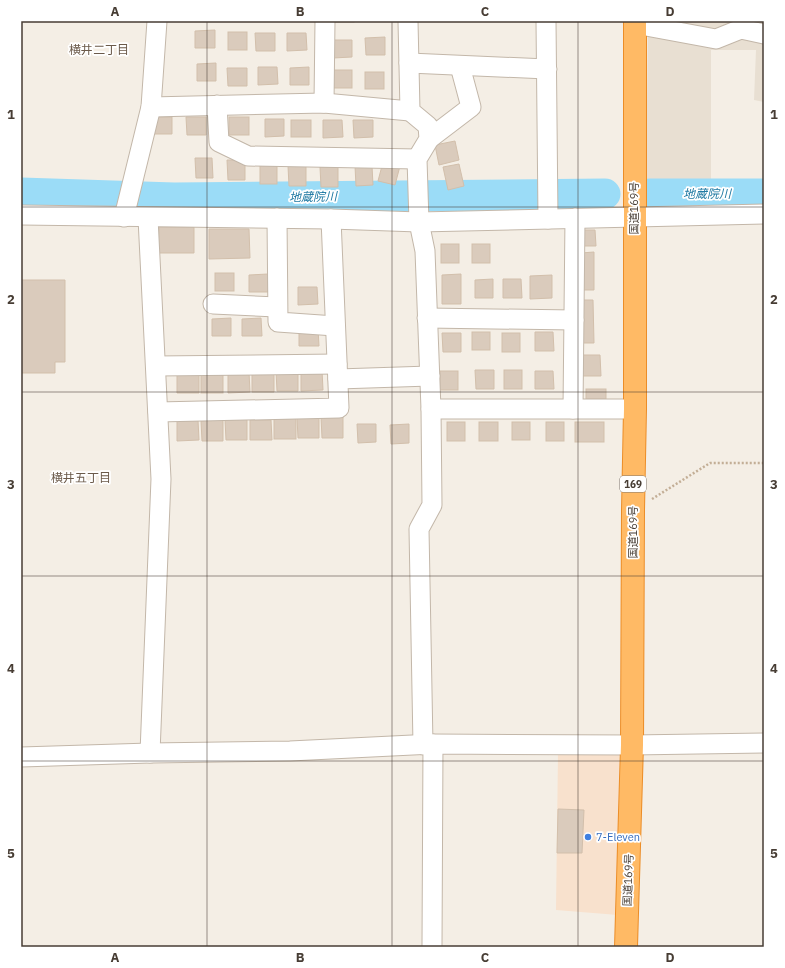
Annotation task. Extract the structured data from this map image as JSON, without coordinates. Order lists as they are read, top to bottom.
{
  "streets": {
    "highway": ["国道169号", "169"]
  },
  "districts": ["横井二丁目", "横井五丁目"],
  "water": ["地蔵院川"],
  "places": ["7-Eleven"],
  "grid": {
    "columns": [
      "A",
      "B",
      "C",
      "D"
    ],
    "rows": [
      "1",
      "2",
      "3",
      "4",
      "5"
    ]
  }
}
